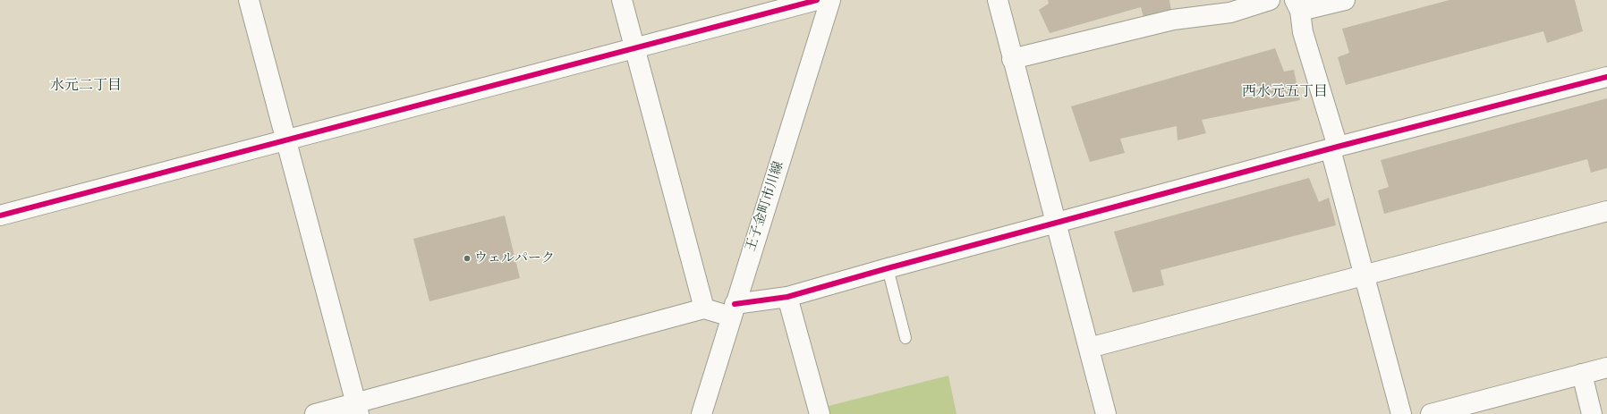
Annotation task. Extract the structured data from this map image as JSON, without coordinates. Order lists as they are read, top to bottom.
{
  "streets": {
    "street": ["王子金町市川線"]
  },
  "districts": ["水元二丁目", "西水元五丁目"],
  "places": ["ウェルパーク"]
}
